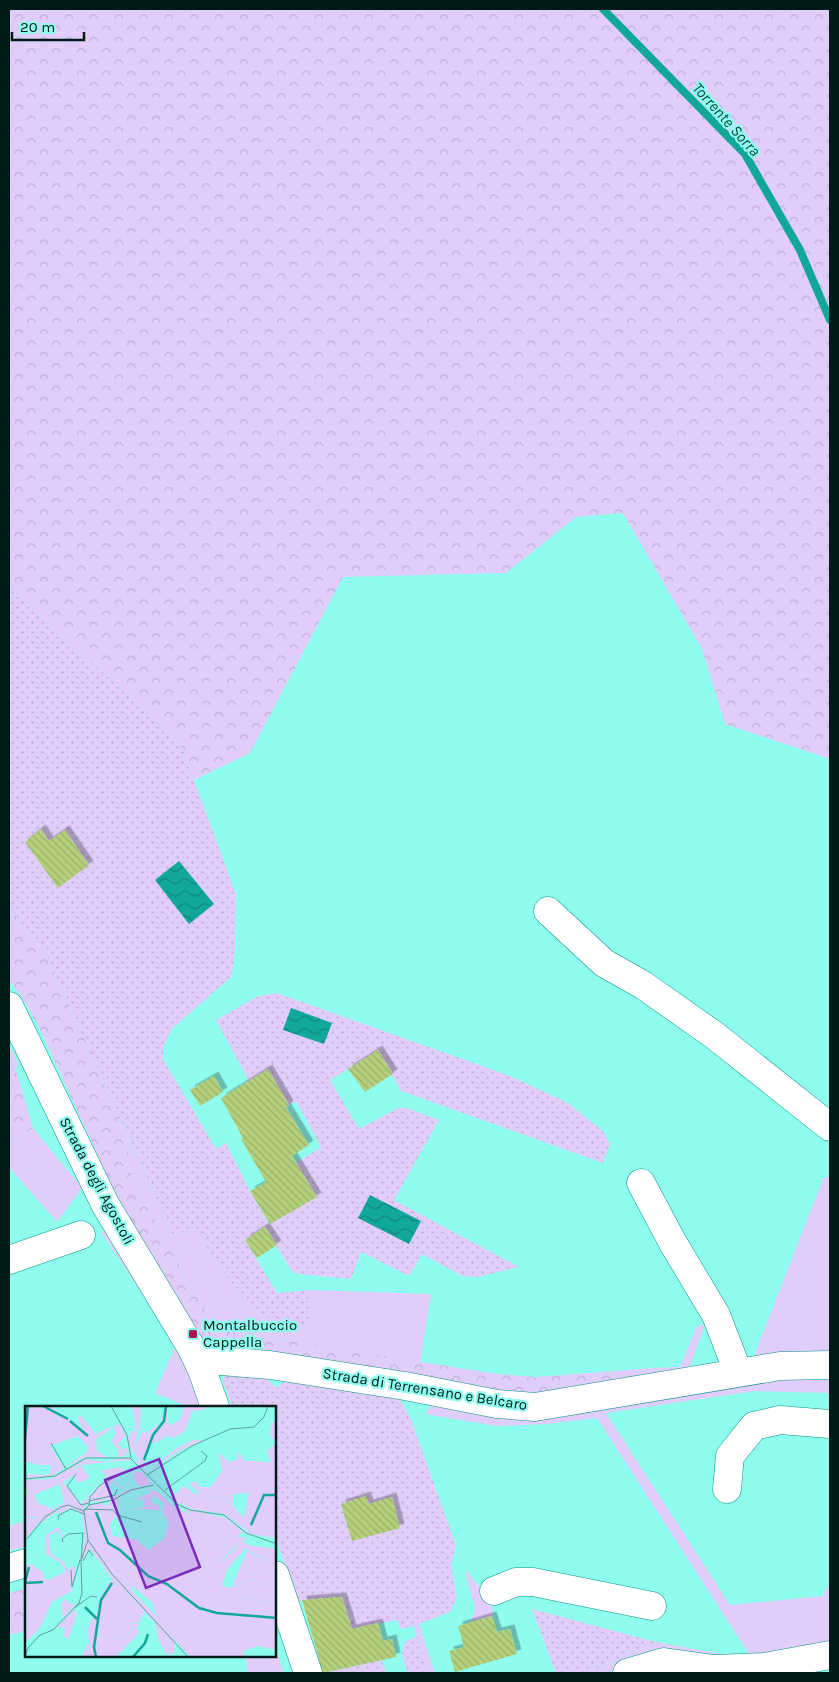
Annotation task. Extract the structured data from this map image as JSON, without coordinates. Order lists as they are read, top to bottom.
{
  "streets": {
    "street": ["Strada degli Agostoli", "Strada di Terrensano e Belcaro"]
  },
  "crossings": [
    ["Strada degli Agostoli", "Strada di Terrensano e Belcaro"]
  ],
  "water": ["Torrente Sorra"],
  "places": {
    "transit": ["Montalbuccio Cappella"]
  },
  "scale_bar": "20 m"
}
